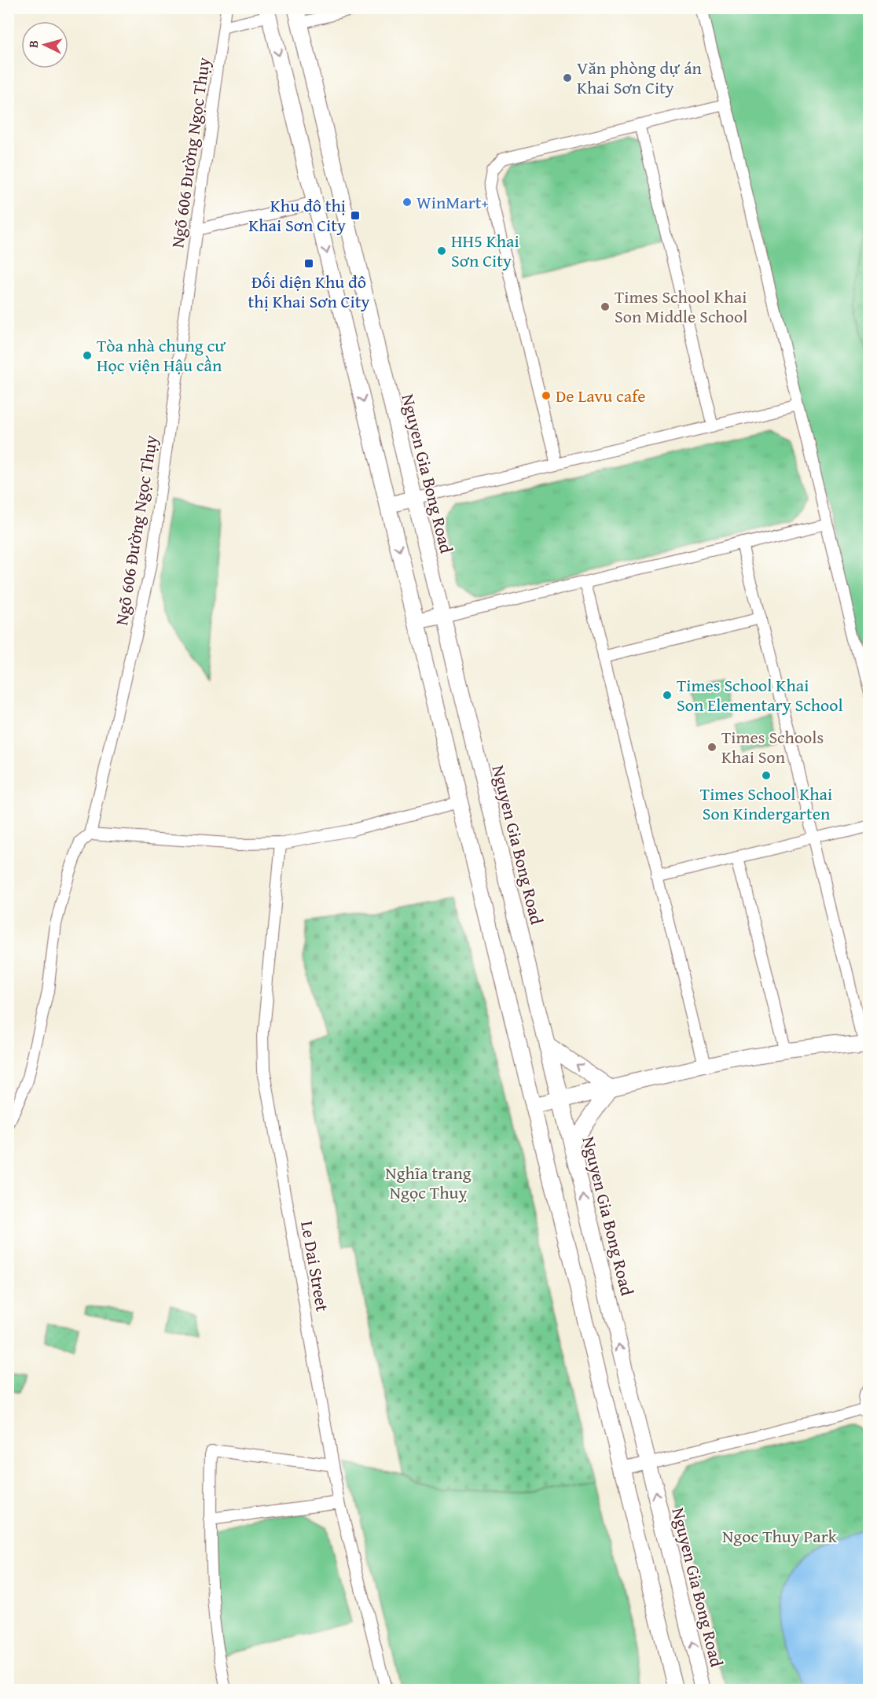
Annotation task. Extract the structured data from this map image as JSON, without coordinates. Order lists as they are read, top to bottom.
{
  "streets": {
    "main road": ["Nguyen Gia Bong Road"],
    "street": ["Ngõ 606 Đường Ngọc Thụy", "Le Dai Street"]
  },
  "parks": ["Nghĩa trang Ngọc Thuỵ", "Ngoc Thuy Park"],
  "places": {
    "other": [
      "Văn phòng dự án Khai Sơn City",
      "WinMart+",
      "HH5 Khai Sơn City",
      "Times School Khai Son Middle School",
      "Tòa nhà chung cư Học viện Hậu cần",
      "De Lavu cafe",
      "Times School Khai Son Elementary School",
      "Times Schools Khai Son",
      "Times School Khai Son Kindergarten"
    ],
    "transit": ["Khu đô thị Khai Sơn City", "Đối diện Khu đô thị Khai Sơn City"]
  },
  "north": "left"
}
